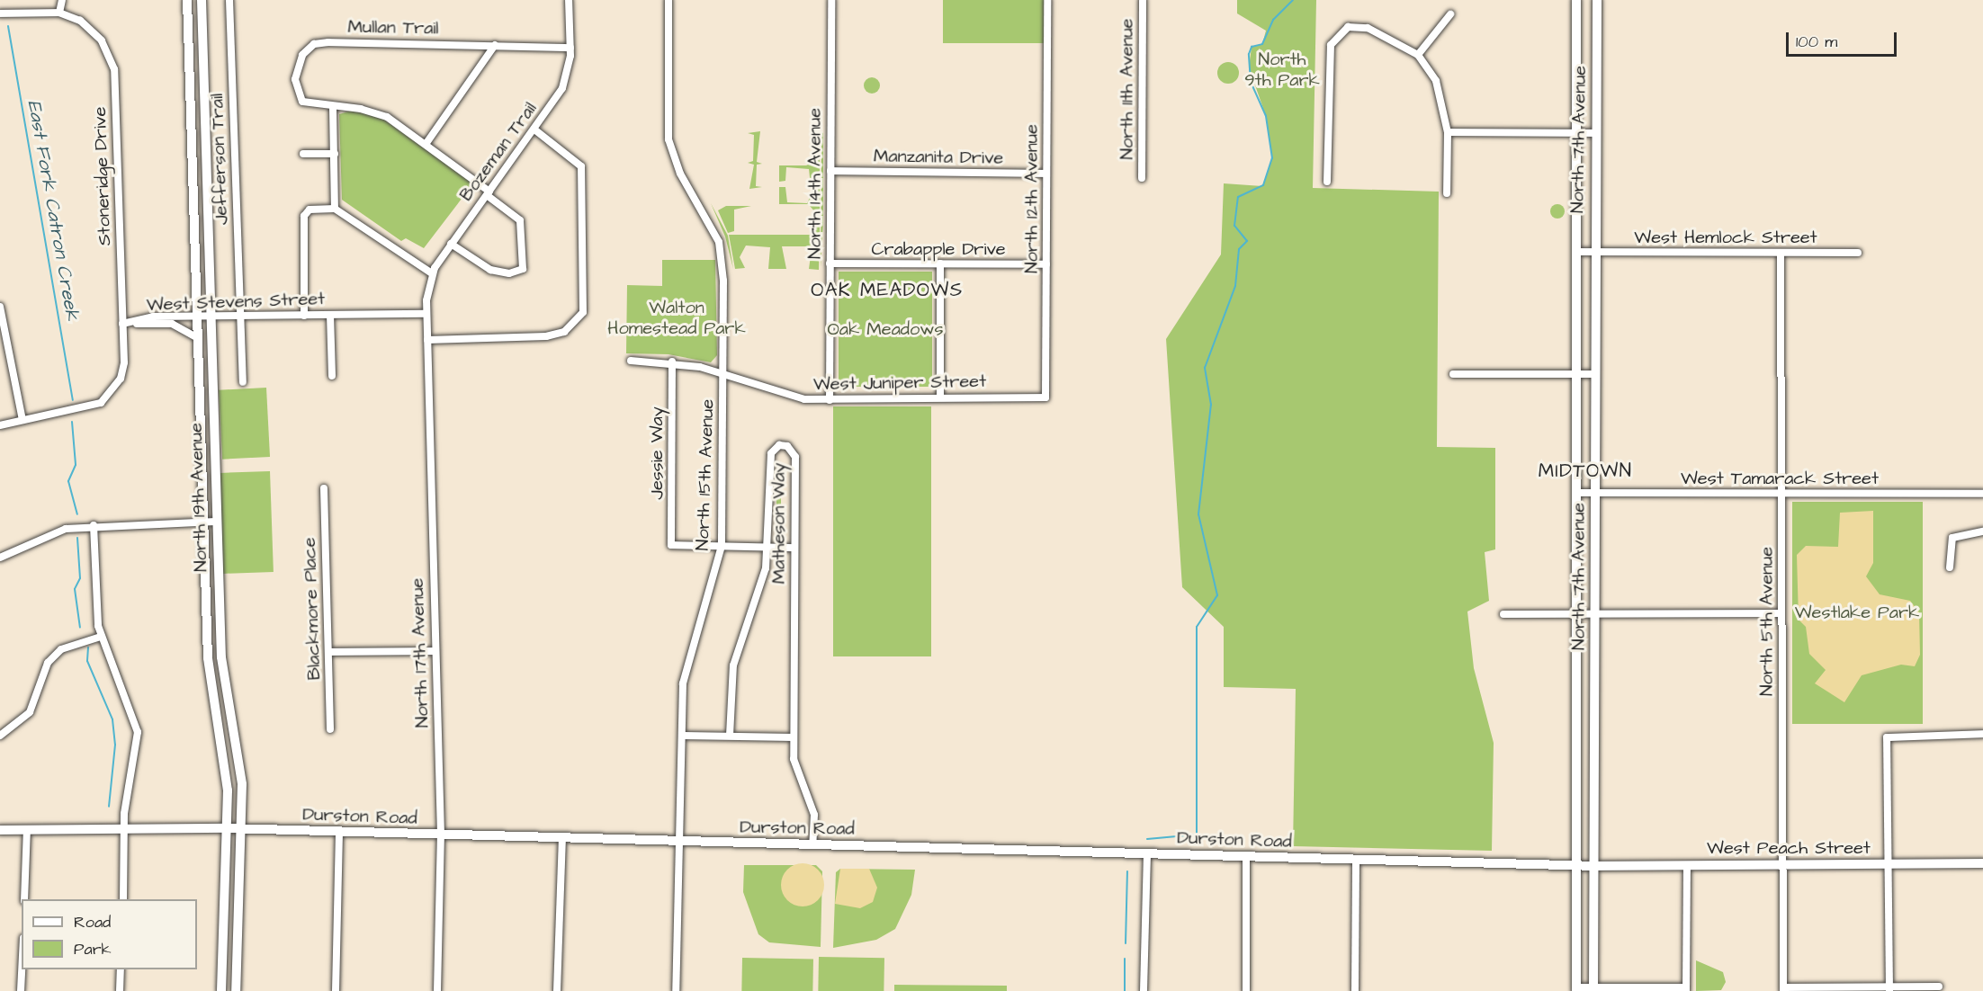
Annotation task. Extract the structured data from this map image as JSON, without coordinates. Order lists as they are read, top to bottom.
{
  "streets": {
    "main road": [
      "North 7th Avenue",
      "North 19th Avenue",
      "Durston Road",
      "West Peach Street"
    ],
    "street": [
      "Mullan Trail",
      "North 11th Avenue",
      "Bozeman Trail",
      "Manzanita Drive",
      "Jefferson Trail",
      "Stoneridge Drive",
      "North 14th Avenue",
      "North 12th Avenue",
      "West Hemlock Street",
      "Crabapple Drive",
      "West Stevens Street",
      "West Juniper Street",
      "Jessie Way",
      "North 15th Avenue",
      "West Tamarack Street",
      "Matheson Way",
      "Blackmore Place",
      "North 5th Avenue",
      "North 17th Avenue"
    ]
  },
  "crossings": [
    ["Mullan Trail", "Bozeman Trail"],
    ["North 7th Avenue", "West Hemlock Street"],
    ["North 7th Avenue", "West Tamarack Street"],
    ["North 7th Avenue", "Durston Road"],
    ["North 7th Avenue", "West Peach Street"],
    ["Bozeman Trail", "West Stevens Street"],
    ["Bozeman Trail", "North 17th Avenue"],
    ["Manzanita Drive", "North 14th Avenue"],
    ["Manzanita Drive", "North 12th Avenue"],
    ["Jefferson Trail", "West Stevens Street"],
    ["Stoneridge Drive", "West Stevens Street"],
    ["North 14th Avenue", "Crabapple Drive"],
    ["North 14th Avenue", "West Juniper Street"],
    ["North 12th Avenue", "Crabapple Drive"],
    ["North 12th Avenue", "West Juniper Street"],
    ["West Hemlock Street", "North 5th Avenue"],
    ["West Stevens Street", "North 19th Avenue"],
    ["West Stevens Street", "North 17th Avenue"],
    ["West Juniper Street", "Jessie Way"],
    ["West Juniper Street", "North 15th Avenue"],
    ["Jessie Way", "North 15th Avenue"],
    ["North 15th Avenue", "Durston Road"],
    ["West Tamarack Street", "North 5th Avenue"],
    ["North 19th Avenue", "Durston Road"],
    ["Matheson Way", "Durston Road"],
    ["North 5th Avenue", "West Peach Street"],
    ["North 17th Avenue", "Durston Road"],
    ["Durston Road", "West Peach Street"]
  ],
  "districts": ["OAK MEADOWS", "MIDTOWN"],
  "water": ["East Fork Catron Creek"],
  "parks": [
    "North 9th Park",
    "Walton Homestead Park",
    "Oak Meadows",
    "Westlake Park"
  ],
  "legend": ["Road", "Park"],
  "scale_bar": "100 m"
}
